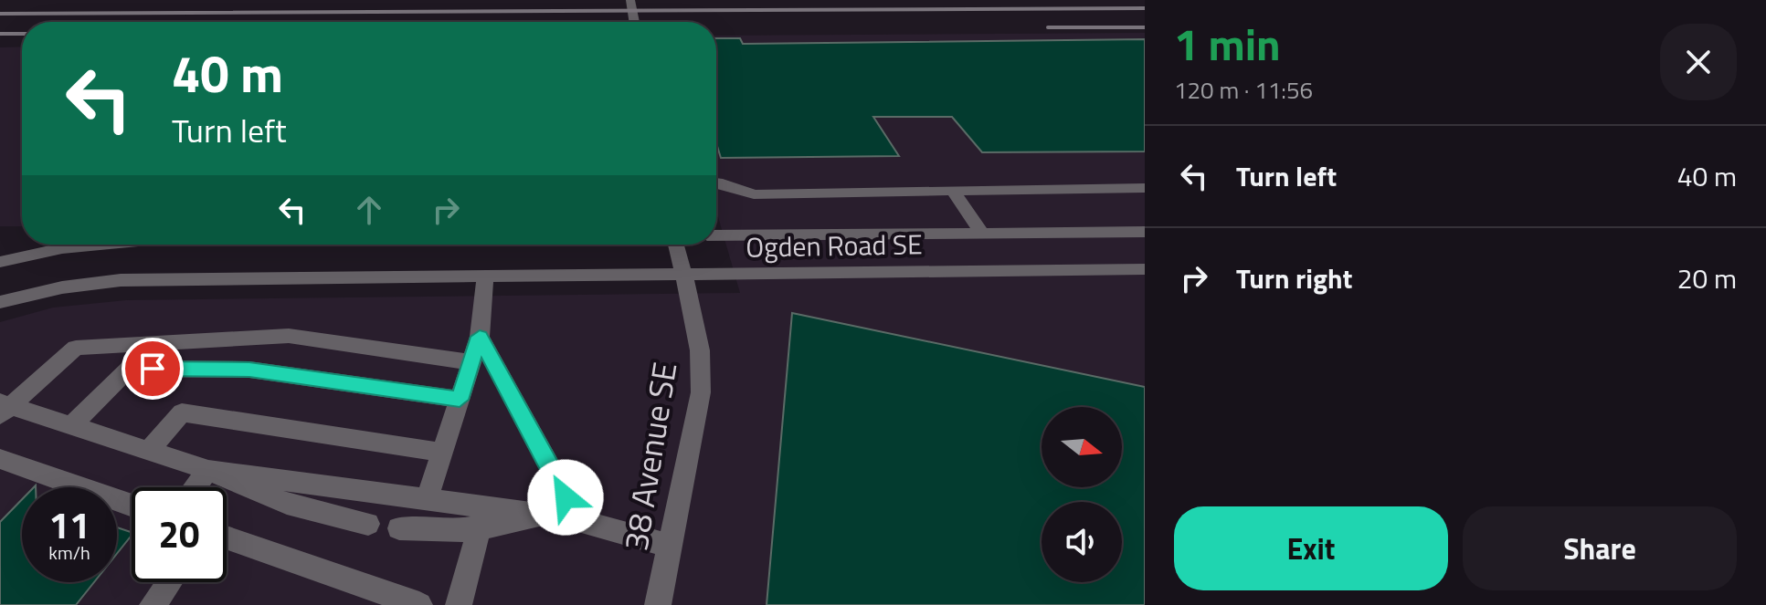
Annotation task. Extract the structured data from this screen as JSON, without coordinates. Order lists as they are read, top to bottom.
{
  "streets": {
    "street": ["Ogden Road SE", "38 Avenue SE"]
  },
  "crossings": [
    ["Ogden Road SE", "38 Avenue SE"]
  ],
  "north": "right",
  "page": {
    "heading": ["1 min", "120 m · 11:56"],
    "turn": ["40 m", "Turn left"],
    "list": [
      {
        "name": "Turn left",
        "value": "40 m"
      },
      {
        "name": "Turn right",
        "value": "20 m"
      }
    ],
    "speed": "11 km/h",
    "limit": "20",
    "buttons": ["Exit", "Share"]
  }
}
